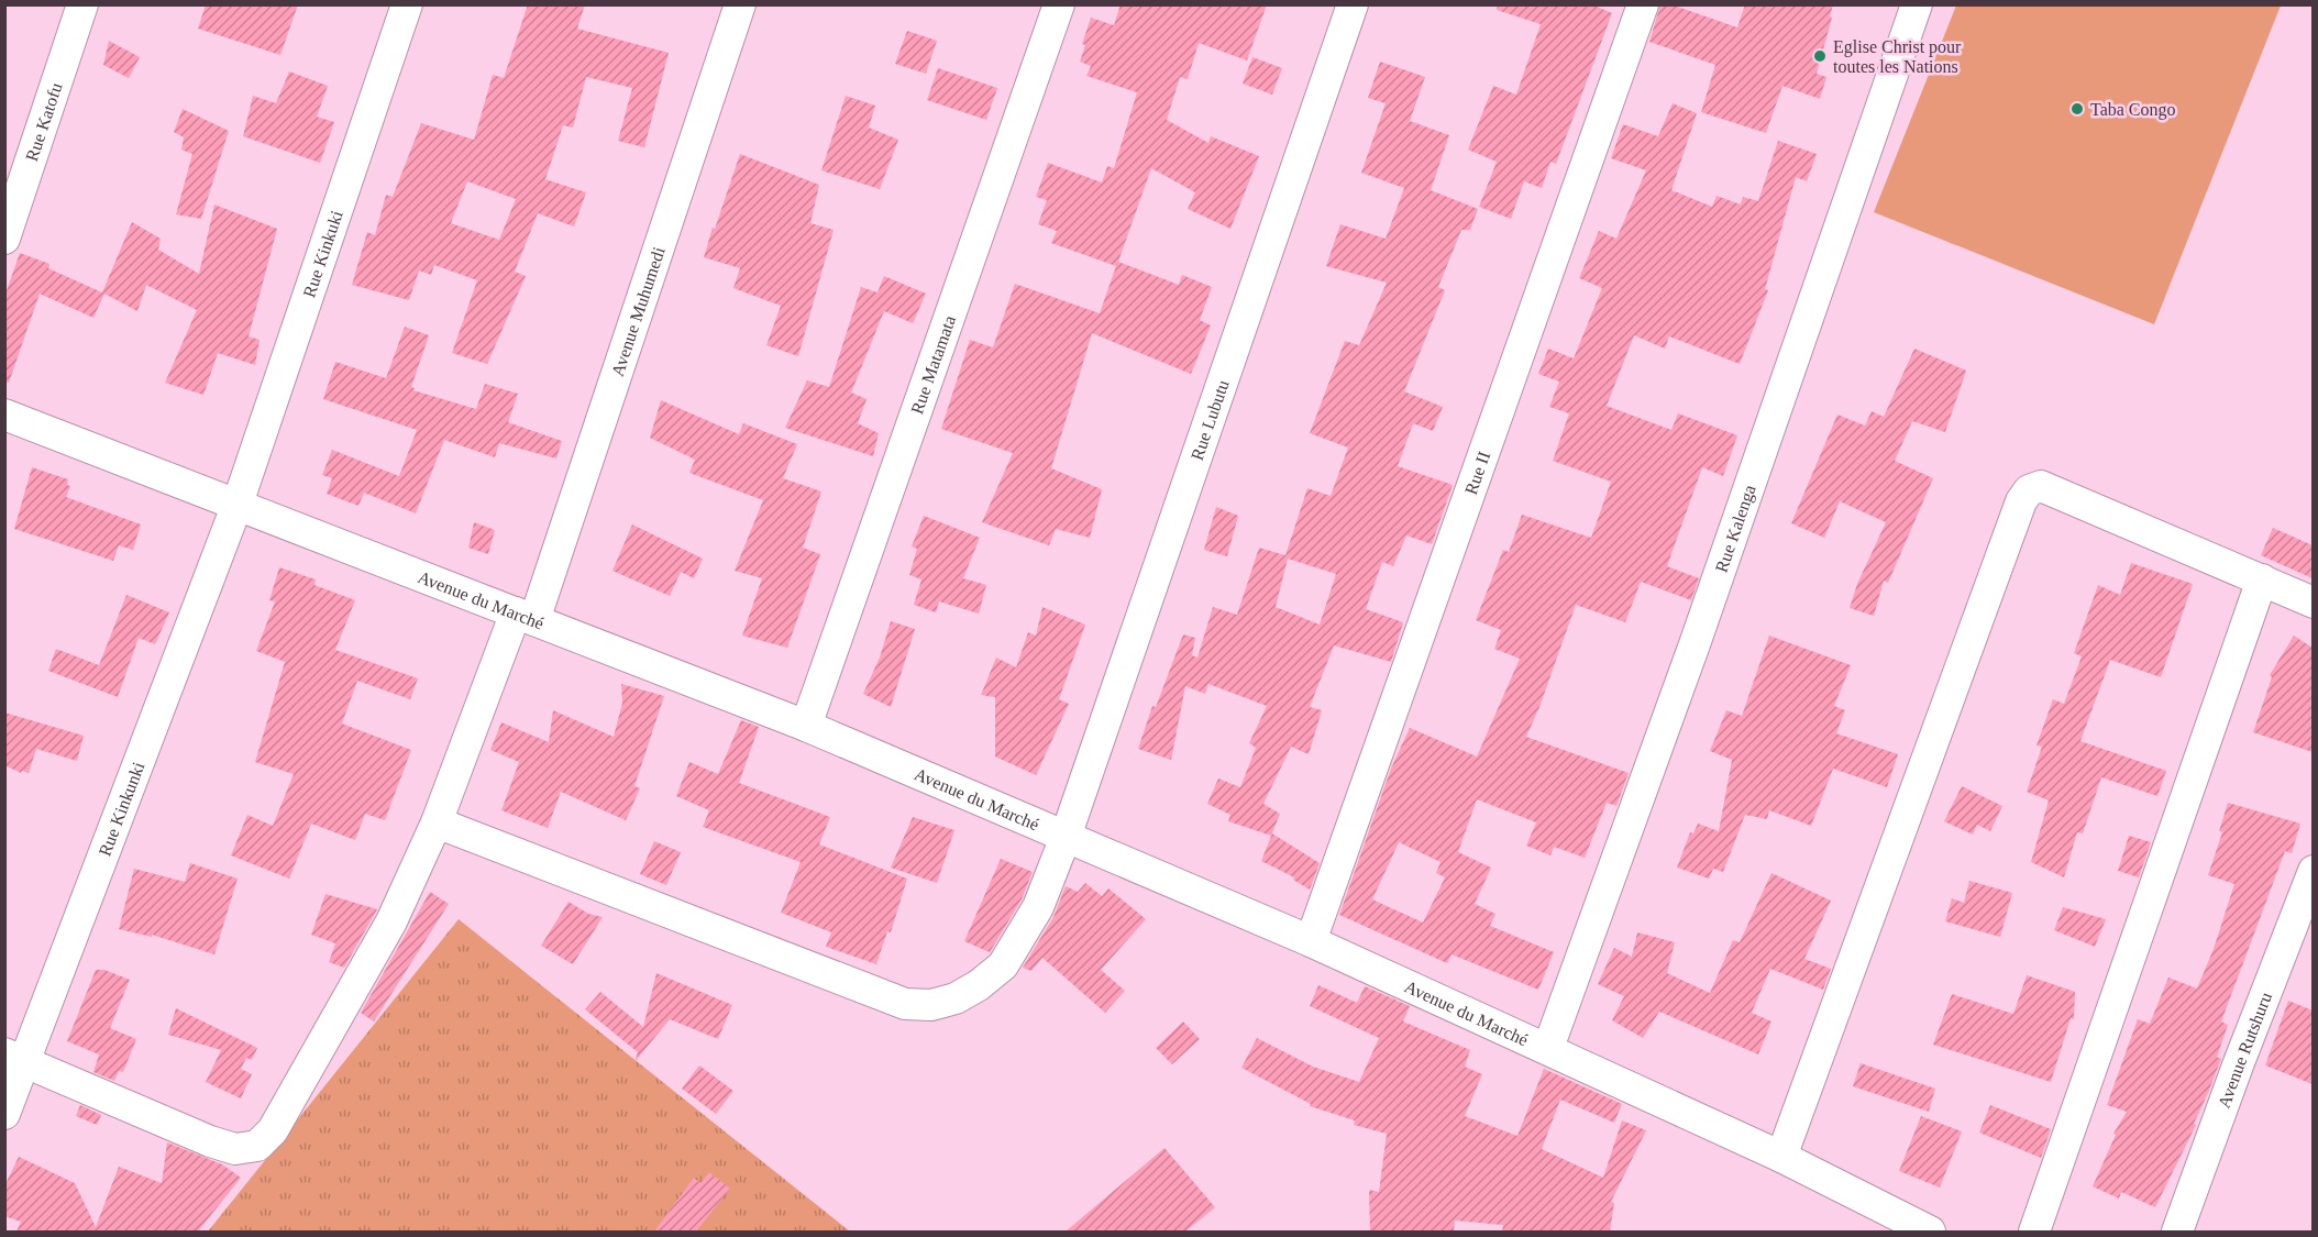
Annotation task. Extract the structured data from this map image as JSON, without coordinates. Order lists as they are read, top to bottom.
{
  "streets": {
    "street": [
      "Rue Katofu",
      "Rue Kinkuki",
      "Avenue Muhumedi",
      "Rue Matamata",
      "Rue Lubutu",
      "Rue II",
      "Rue Kalenga",
      "Avenue du Marché",
      "Rue Kinkunki",
      "Avenue Rutshuru"
    ]
  },
  "crossings": [
    ["Rue Kinkuki", "Avenue du Marché"],
    ["Rue Kinkuki", "Rue Kinkunki"],
    ["Avenue Muhumedi", "Rue Lubutu"],
    ["Avenue Muhumedi", "Avenue du Marché"],
    ["Avenue Muhumedi", "Rue Kinkunki"],
    ["Rue Matamata", "Avenue du Marché"],
    ["Rue Lubutu", "Avenue du Marché"],
    ["Rue II", "Avenue du Marché"],
    ["Rue Kalenga", "Avenue du Marché"],
    ["Avenue du Marché", "Rue Kinkunki"]
  ],
  "places": ["Eglise Christ pour toutes les Nations", "Taba Congo"]
}
